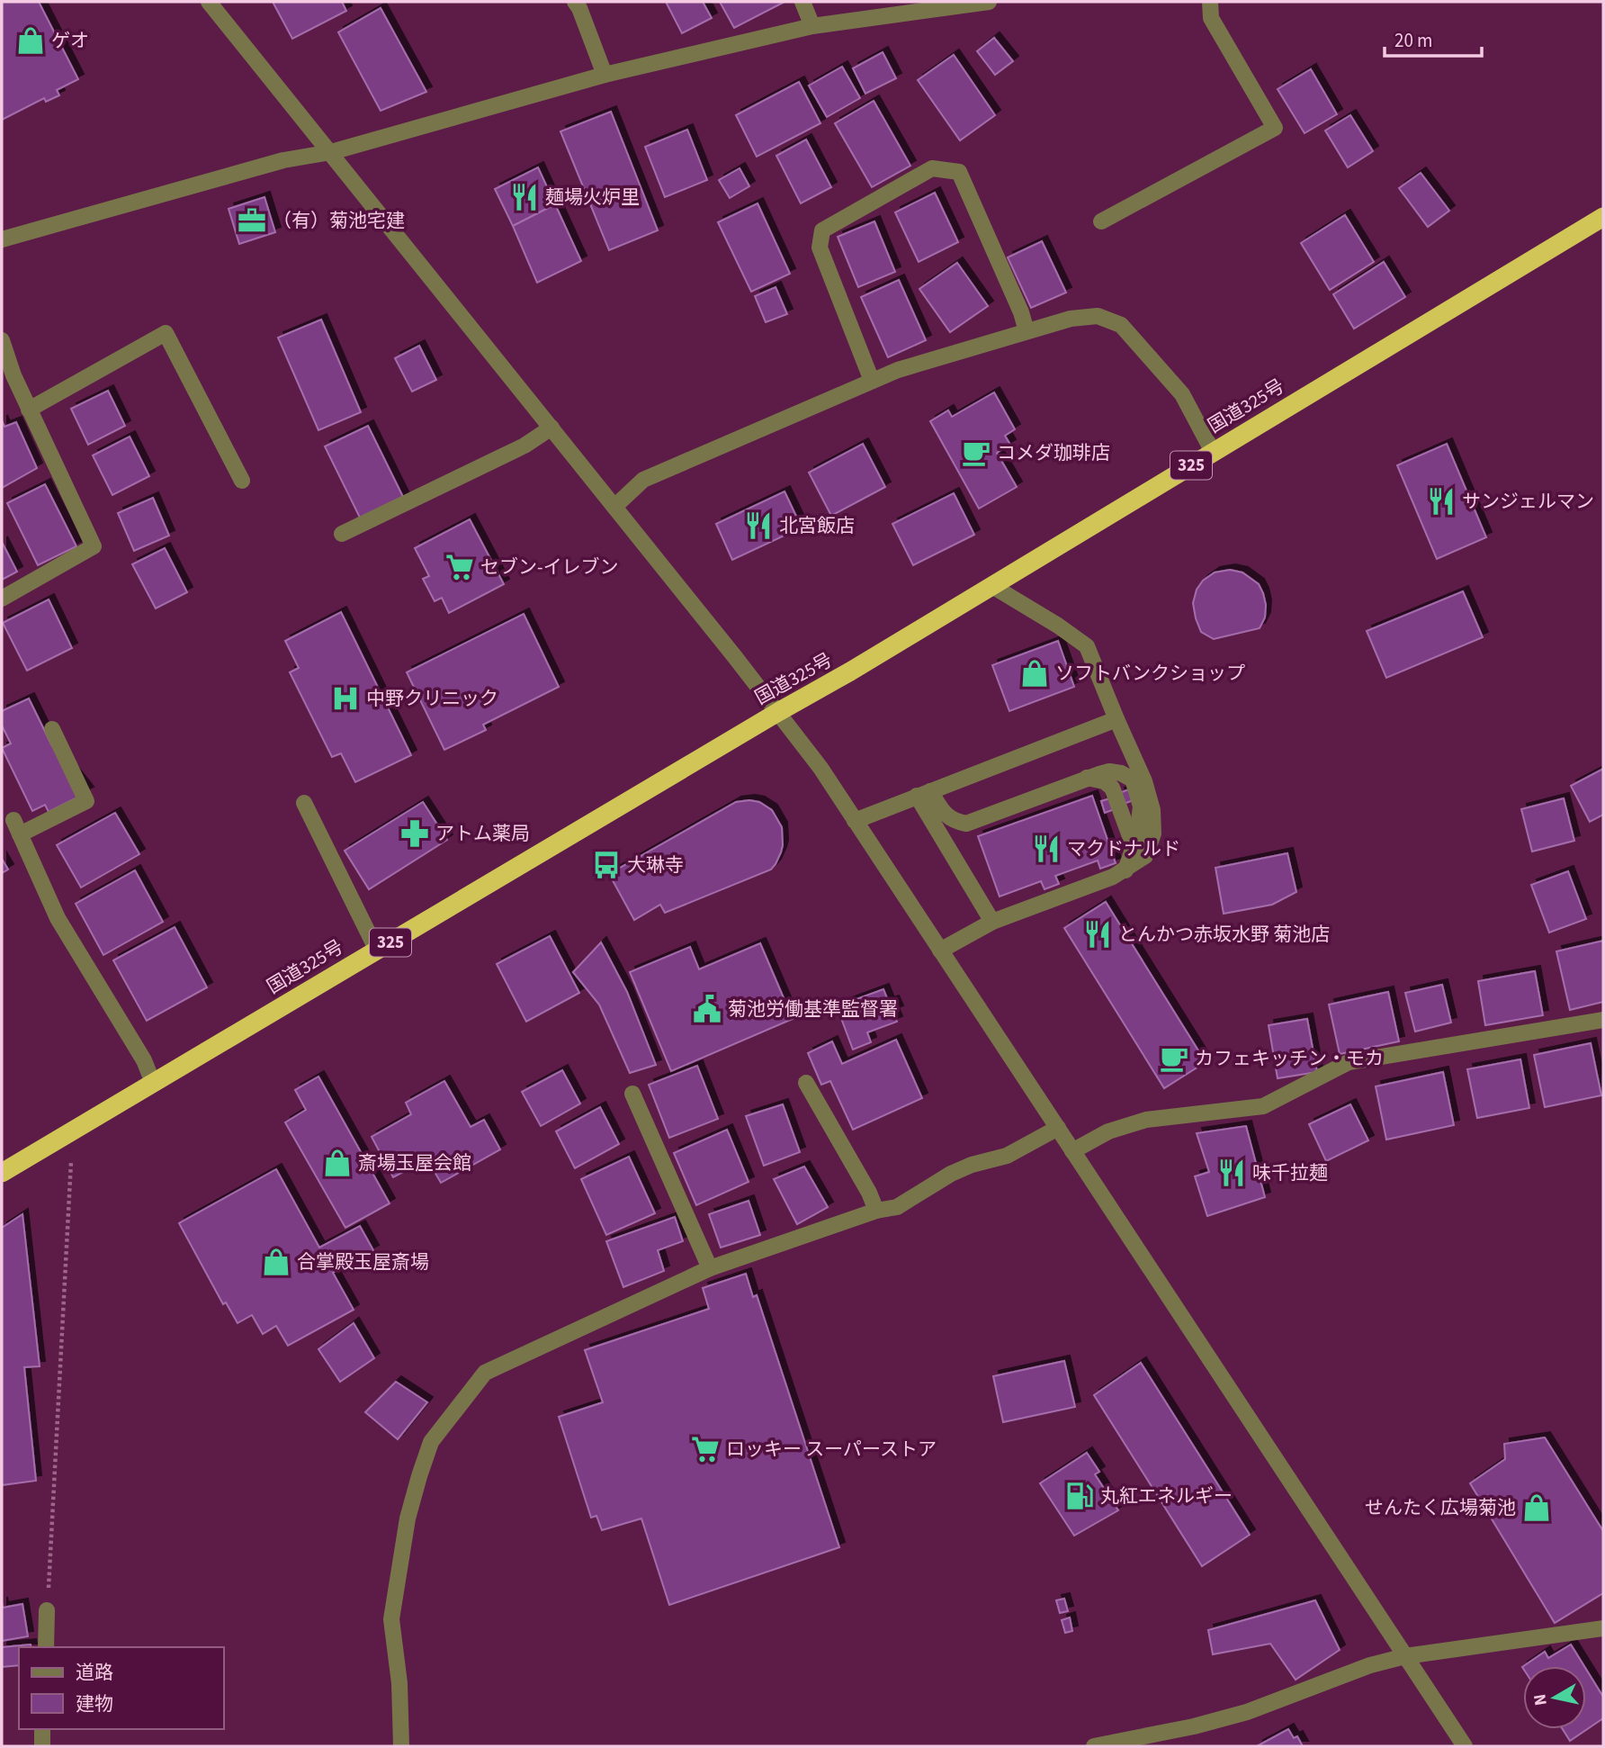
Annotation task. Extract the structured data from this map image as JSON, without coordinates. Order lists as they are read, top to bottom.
{
  "streets": {
    "highway": ["国道325号", "325"]
  },
  "places": {
    "shop": [
      "ゲオ",
      "ソフトバンクショップ",
      "斎場玉屋会館",
      "合掌殿玉屋斎場",
      "せんたく広場菊池"
    ],
    "restaurant": [
      "麺場火炉里",
      "サンジェルマン",
      "北宮飯店",
      "マクドナルド",
      "とんかつ赤坂水野 菊池店",
      "味千拉麺"
    ],
    "office": ["（有）菊池宅建"],
    "cafe": ["コメダ珈琲店", "カフェキッチン・モカ"],
    "supermarket": ["セブン-イレブン", "ロッキー スーパーストア"],
    "hospital": ["中野クリニック"],
    "pharmacy": ["アトム薬局"],
    "bus stop": ["大琳寺"],
    "public building": ["菊池労働基準監督署"],
    "fuel station": ["丸紅エネルギー"]
  },
  "legend": ["道路", "建物"],
  "scale_bar": "20 m",
  "north": "left"
}
